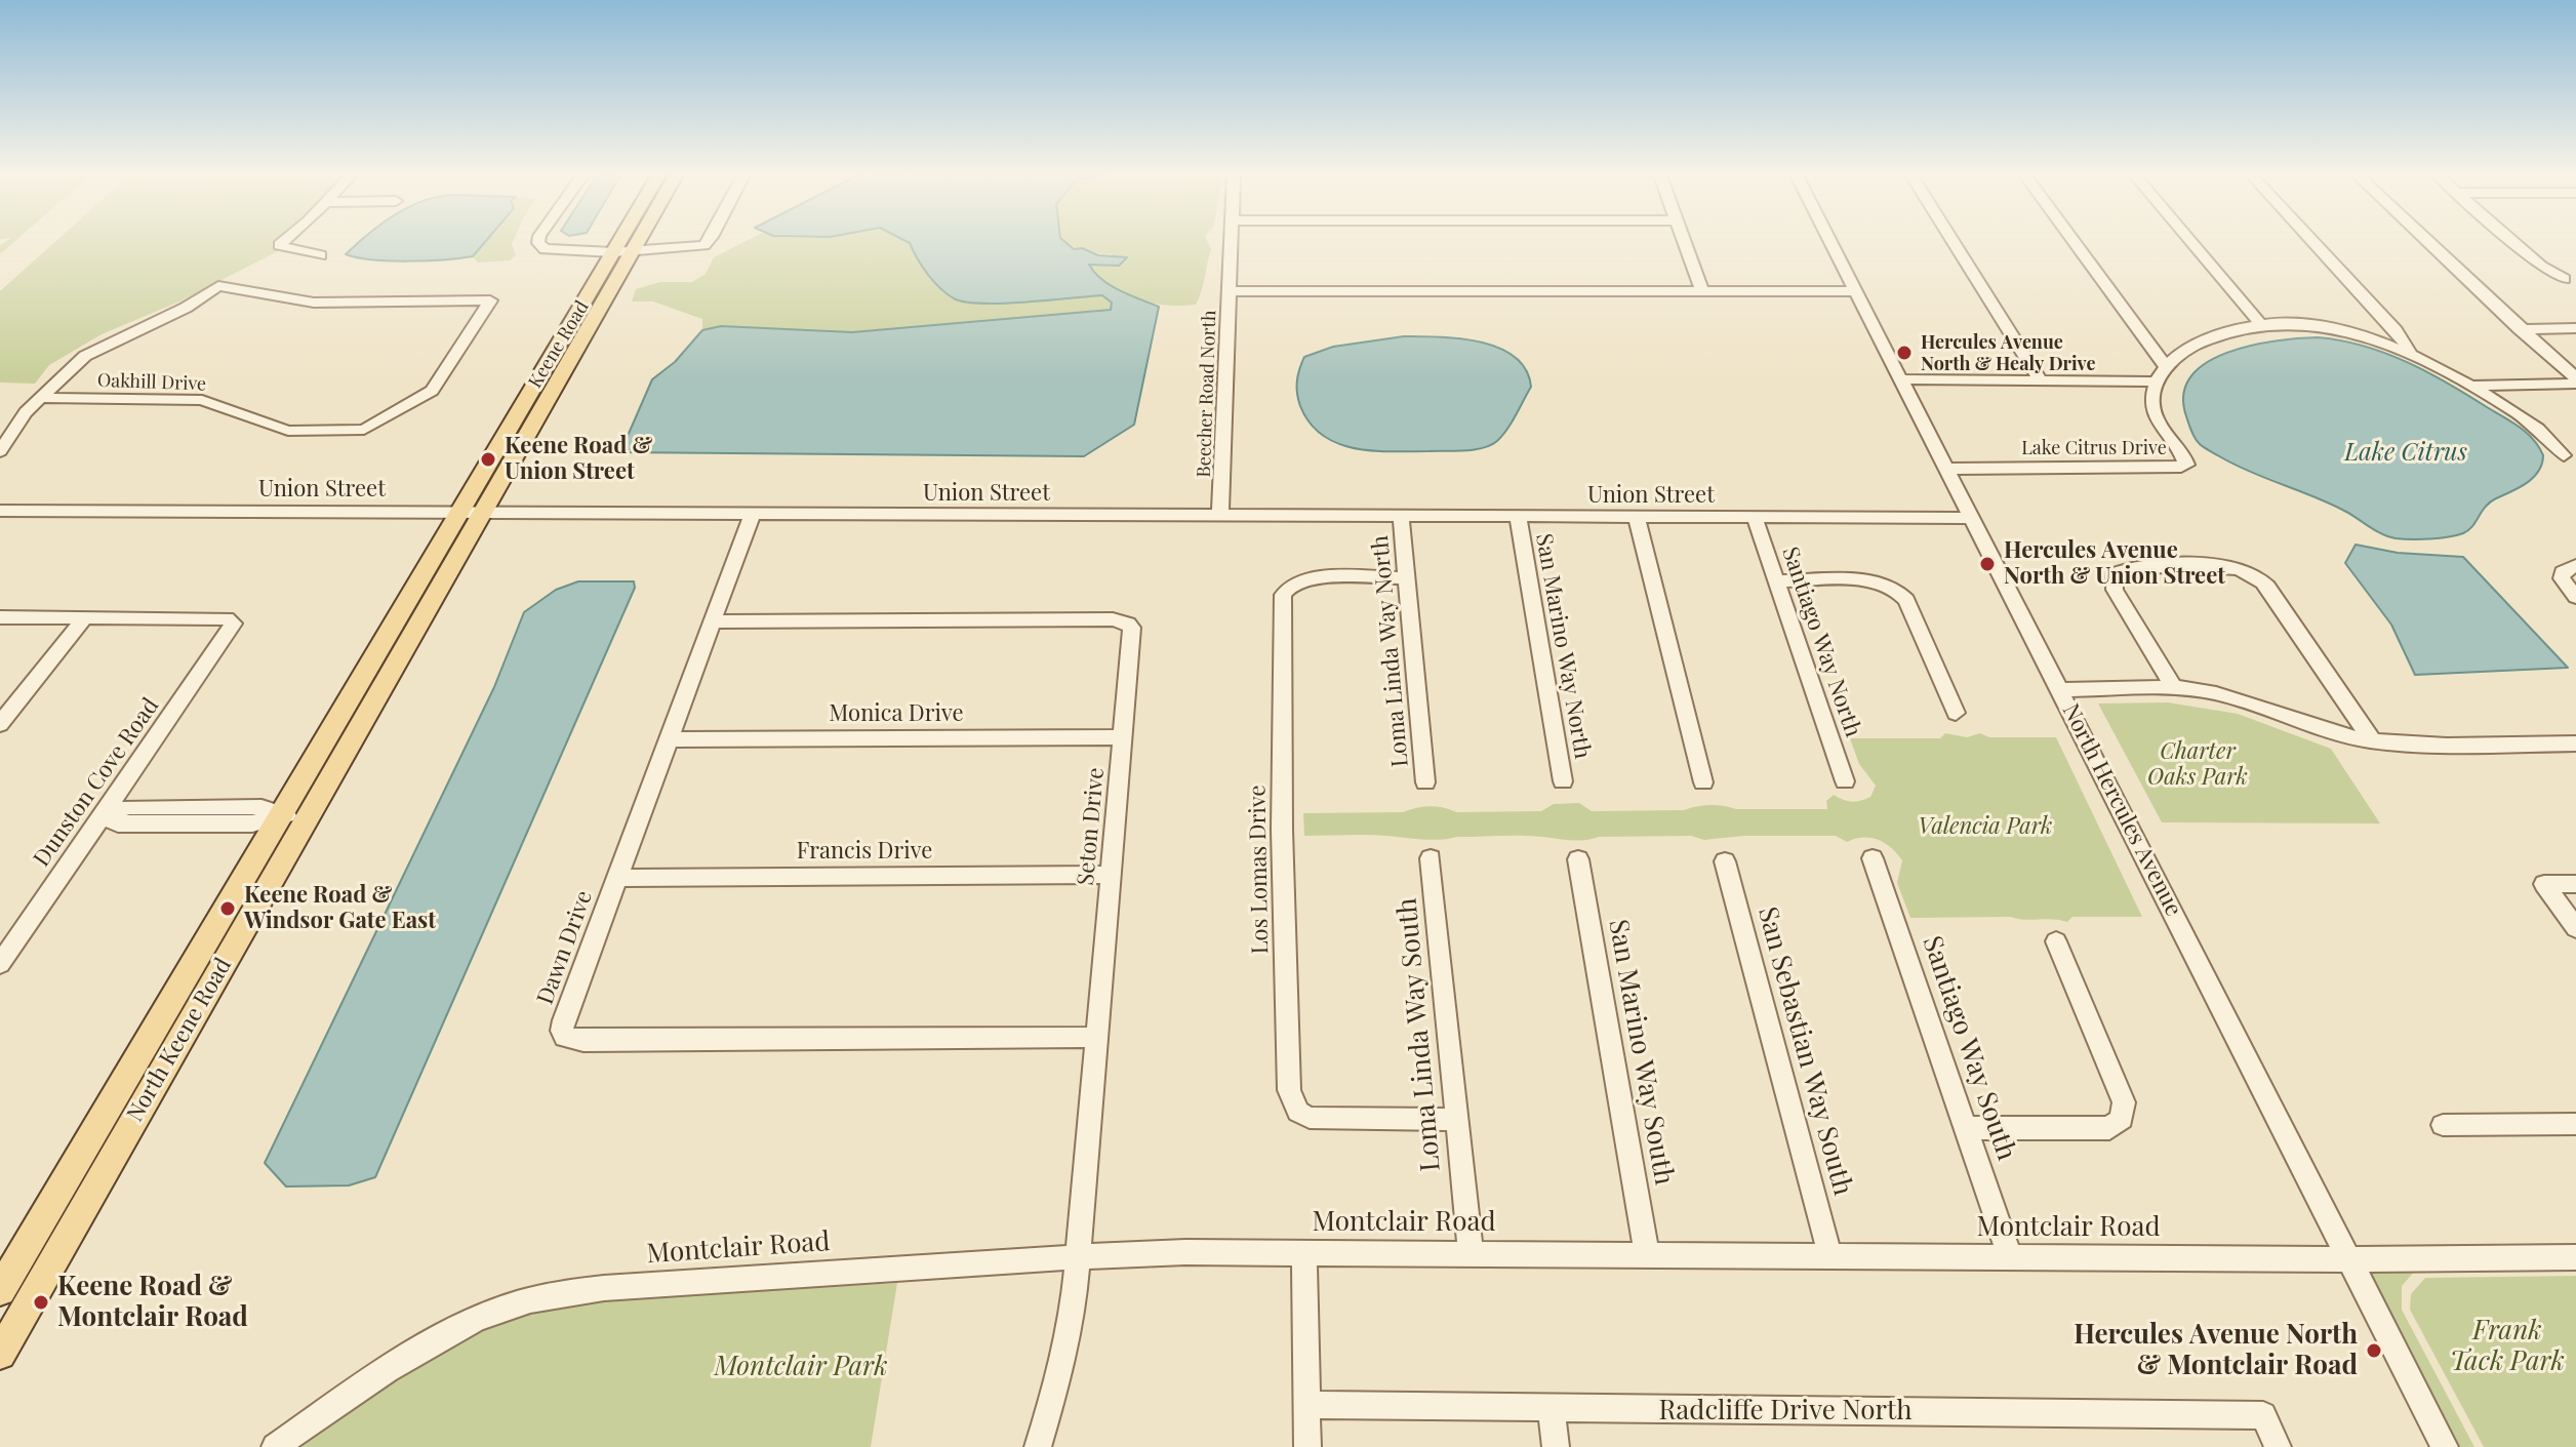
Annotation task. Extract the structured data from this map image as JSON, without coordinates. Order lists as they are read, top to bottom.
{
  "streets": {
    "main road": ["Keene Road", "North Keene Road"],
    "street": [
      "Oakhill Drive",
      "Beecher Road North",
      "Lake Citrus Drive",
      "Union Street",
      "Santiago Way North",
      "San Marino Way North",
      "Loma Linda Way North",
      "Monica Drive",
      "Dunston Cove Road",
      "North Hercules Avenue",
      "Seton Drive",
      "Francis Drive",
      "Los Lomas Drive",
      "Dawn Drive",
      "Loma Linda Way South",
      "Santiago Way South",
      "San Sebastian Way South",
      "San Marino Way South",
      "Montclair Road",
      "Radcliffe Drive North"
    ]
  },
  "crossings": [
    ["Keene Road", "Union Street"],
    ["Keene Road", "North Keene Road"],
    ["Beecher Road North", "Union Street"],
    ["Lake Citrus Drive", "North Hercules Avenue"],
    ["Union Street", "Santiago Way North"],
    ["Union Street", "San Marino Way North"],
    ["Union Street", "Loma Linda Way North"],
    ["Union Street", "North Hercules Avenue"],
    ["Union Street", "Dawn Drive"],
    ["Union Street", "North Keene Road"],
    ["Loma Linda Way North", "Los Lomas Drive"],
    ["Monica Drive", "Seton Drive"],
    ["Monica Drive", "Dawn Drive"],
    ["North Hercules Avenue", "Montclair Road"],
    ["Seton Drive", "Francis Drive"],
    ["Seton Drive", "Dawn Drive"],
    ["Seton Drive", "Montclair Road"],
    ["Francis Drive", "Dawn Drive"],
    ["Los Lomas Drive", "Loma Linda Way South"],
    ["Loma Linda Way South", "Montclair Road"],
    ["Santiago Way South", "Montclair Road"],
    ["San Sebastian Way South", "Montclair Road"],
    ["San Marino Way South", "Montclair Road"]
  ],
  "water": ["Lake Citrus"],
  "parks": [
    "Charter Oaks Park",
    "Valencia Park",
    "Frank Tack Park",
    "Montclair Park"
  ],
  "places": [
    "Hercules Avenue North & Healy Drive",
    "Keene Road & Union Street",
    "Hercules Avenue North & Union Street",
    "Keene Road & Windsor Gate East",
    "Keene Road & Montclair Road",
    "Hercules Avenue North & Montclair Road"
  ]
}
